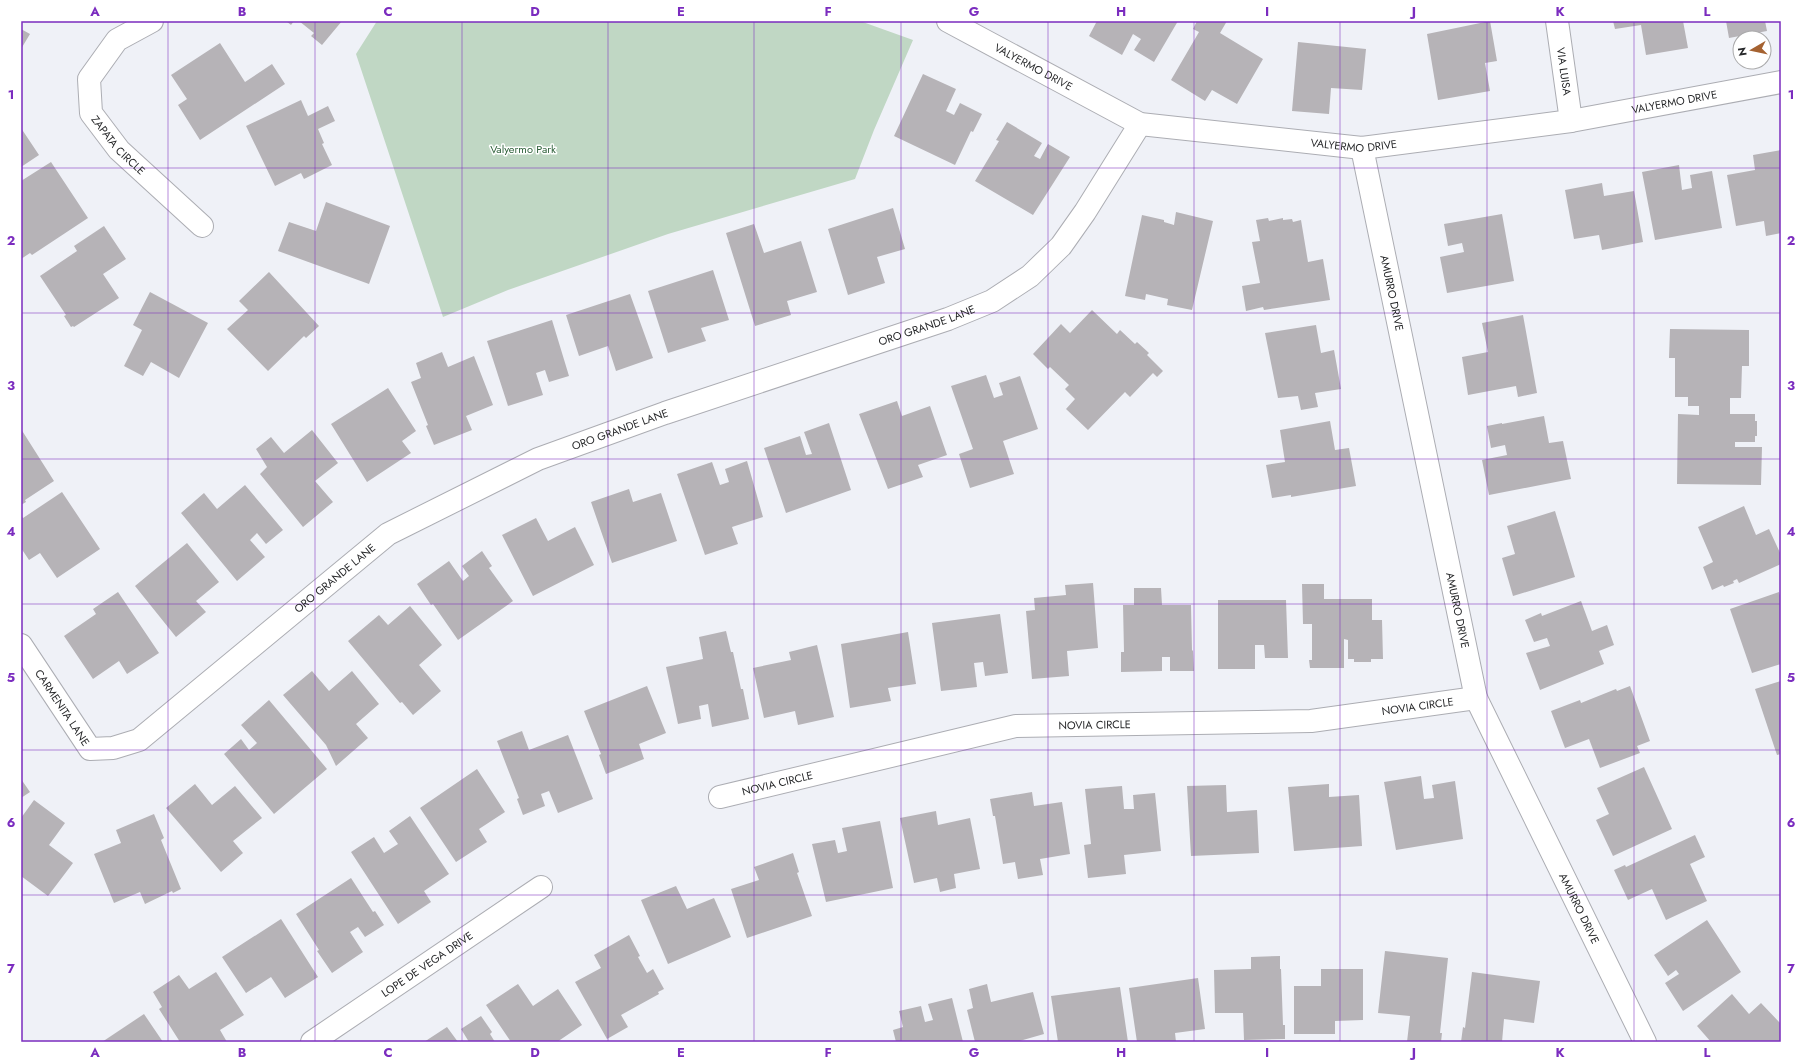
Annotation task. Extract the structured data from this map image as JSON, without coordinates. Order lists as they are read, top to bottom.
{
  "streets": {
    "street": [
      "VALYERMO DRIVE",
      "VIA LUISA",
      "ZAPATA CIRCLE",
      "AMURRO DRIVE",
      "ORO GRANDE LANE",
      "NOVIA CIRCLE",
      "CARMENITA LANE",
      "LOPE DE VEGA DRIVE"
    ]
  },
  "crossings": [
    ["VALYERMO DRIVE", "VIA LUISA"],
    ["VALYERMO DRIVE", "AMURRO DRIVE"],
    ["VALYERMO DRIVE", "ORO GRANDE LANE"],
    ["AMURRO DRIVE", "NOVIA CIRCLE"],
    ["ORO GRANDE LANE", "CARMENITA LANE"]
  ],
  "parks": ["Valyermo Park"],
  "north": "left",
  "grid": {
    "columns": [
      "A",
      "B",
      "C",
      "D",
      "E",
      "F",
      "G",
      "H",
      "I",
      "J",
      "K",
      "L"
    ],
    "rows": [
      "1",
      "2",
      "3",
      "4",
      "5",
      "6",
      "7"
    ]
  }
}
